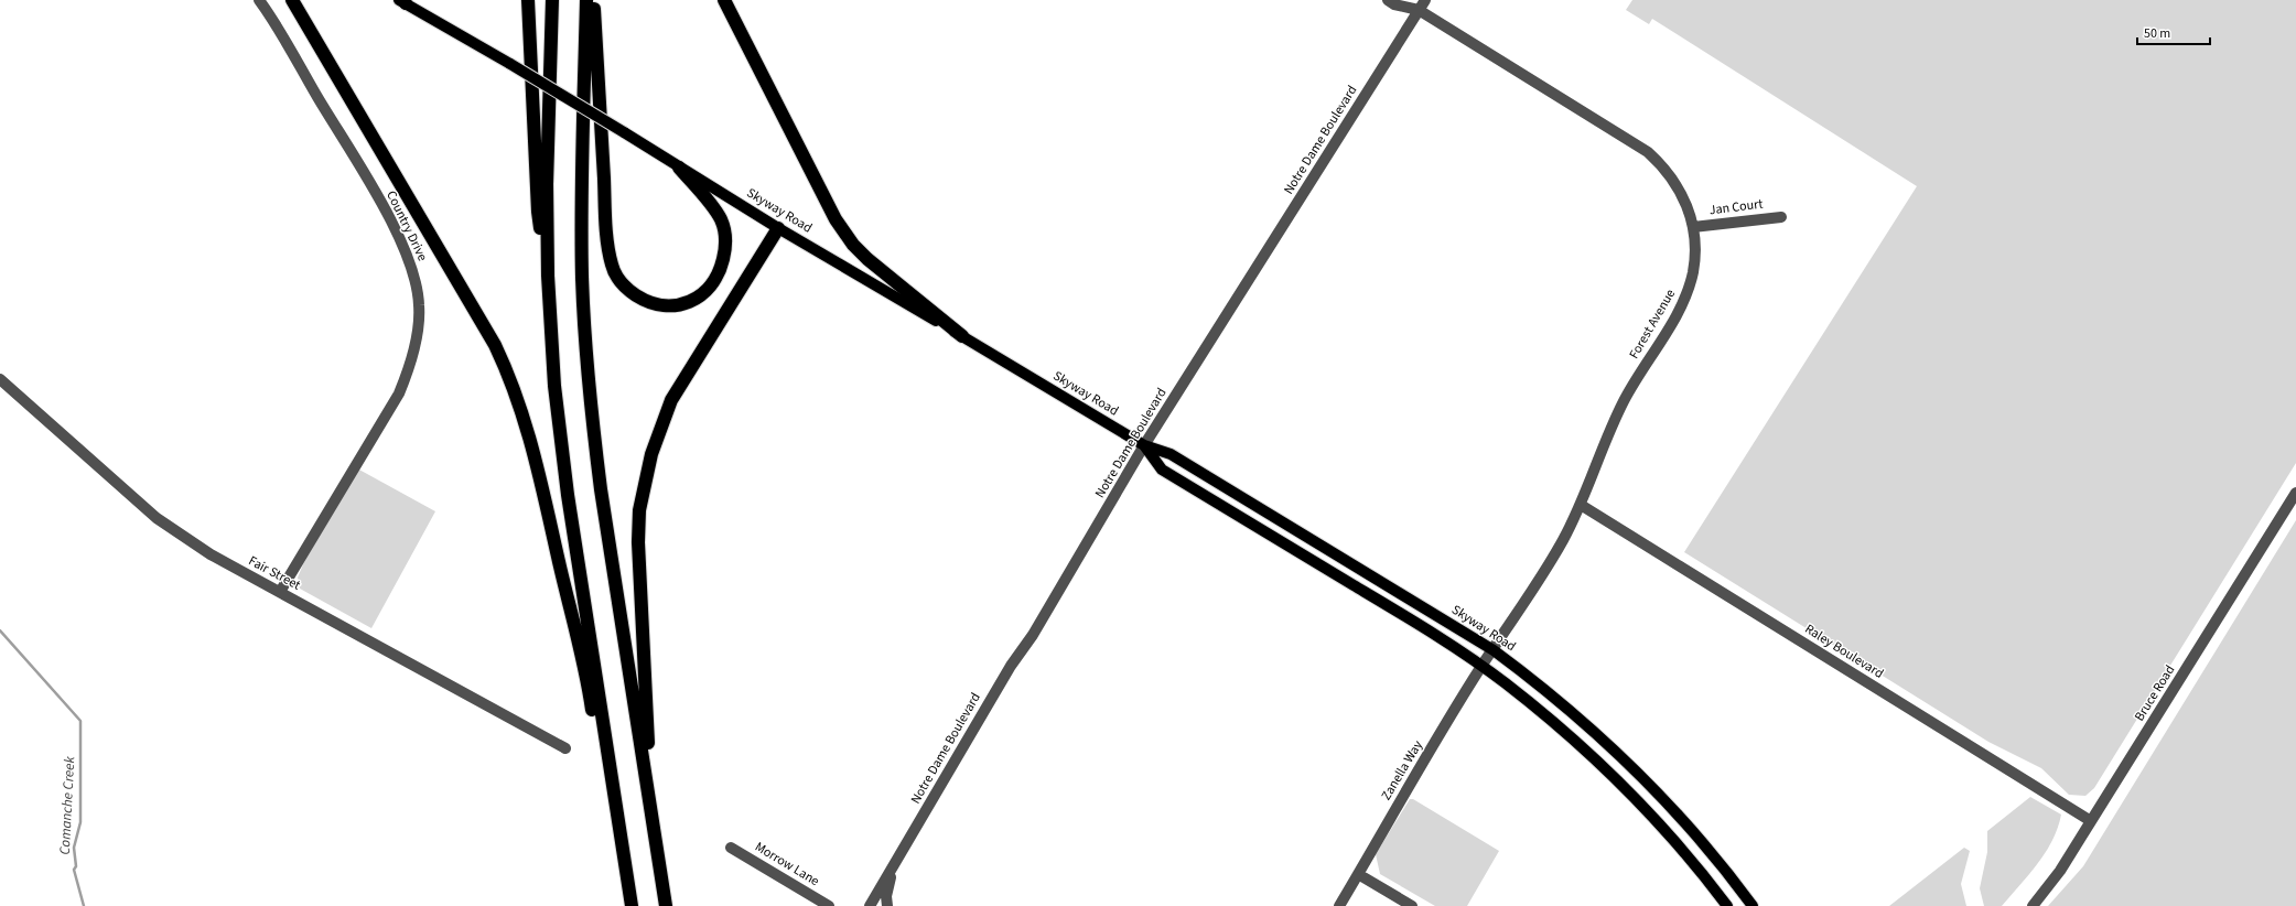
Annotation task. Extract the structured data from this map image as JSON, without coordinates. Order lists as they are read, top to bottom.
{
  "streets": {
    "main road": ["Skyway Road"],
    "street": [
      "Notre Dame Boulevard",
      "Jan Court",
      "Country Drive",
      "Forest Avenue",
      "Fair Street",
      "Raley Boulevard",
      "Bruce Road",
      "Zanella Way",
      "Morrow Lane"
    ]
  },
  "crossings": [
    ["Notre Dame Boulevard", "Skyway Road"],
    ["Notre Dame Boulevard", "Forest Avenue"],
    ["Jan Court", "Forest Avenue"],
    ["Skyway Road", "Forest Avenue"],
    ["Skyway Road", "Zanella Way"],
    ["Country Drive", "Fair Street"],
    ["Forest Avenue", "Raley Boulevard"],
    ["Forest Avenue", "Zanella Way"],
    ["Raley Boulevard", "Bruce Road"]
  ],
  "water": ["Comanche Creek"],
  "scale_bar": "50 m"
}
